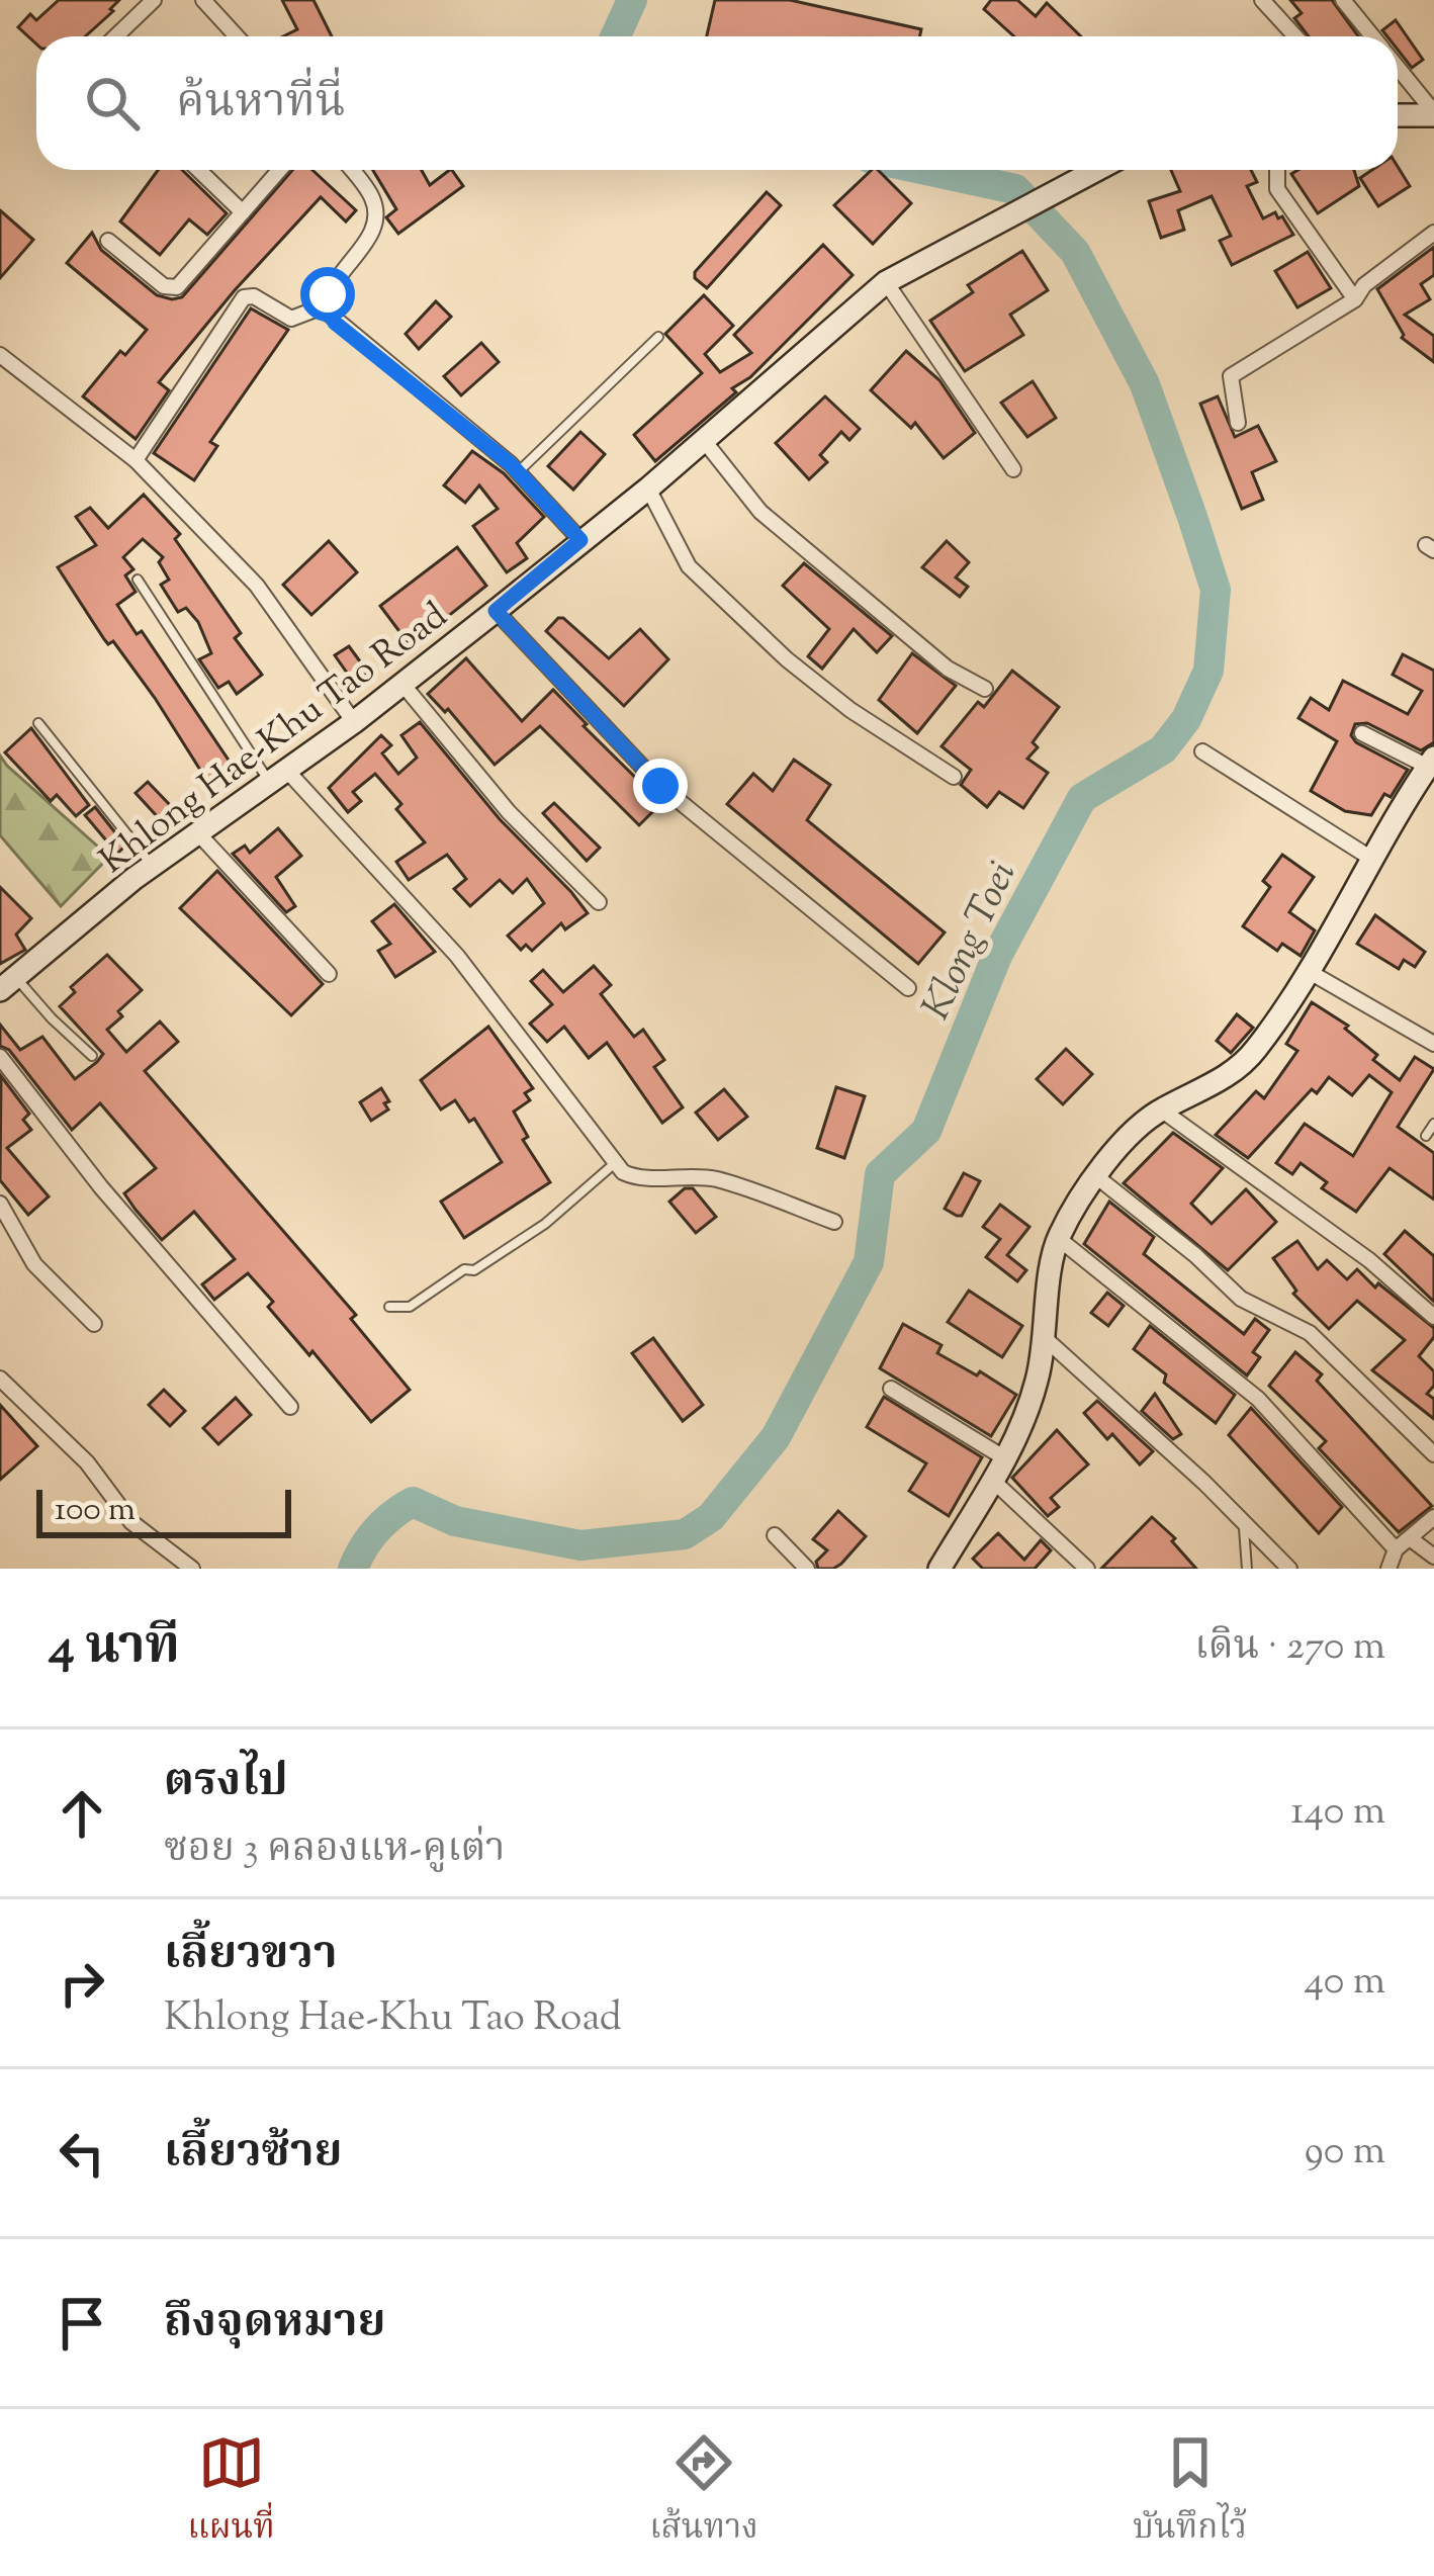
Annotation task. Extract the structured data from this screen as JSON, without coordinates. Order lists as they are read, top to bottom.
{
  "streets": {
    "street": ["Khlong Hae-Khu Tao Road"]
  },
  "water": ["Klong Toei"],
  "scale_bar": "100 m",
  "page": {
    "search": "ค้นหาที่นี่",
    "scale": "100 m",
    "heading": ["4 นาที", "เดิน · 270 m"],
    "list": [
      ["ตรงไป", "ซอย 3 คลองแห-คูเต่า", "140 m"],
      ["เลี้ยวขวา", "Khlong Hae-Khu Tao Road", "40 m"],
      ["เลี้ยวซ้าย", "90 m"],
      "ถึงจุดหมาย"
    ],
    "nav": ["แผนที่", "เส้นทาง", "บันทึกไว้"]
  }
}
